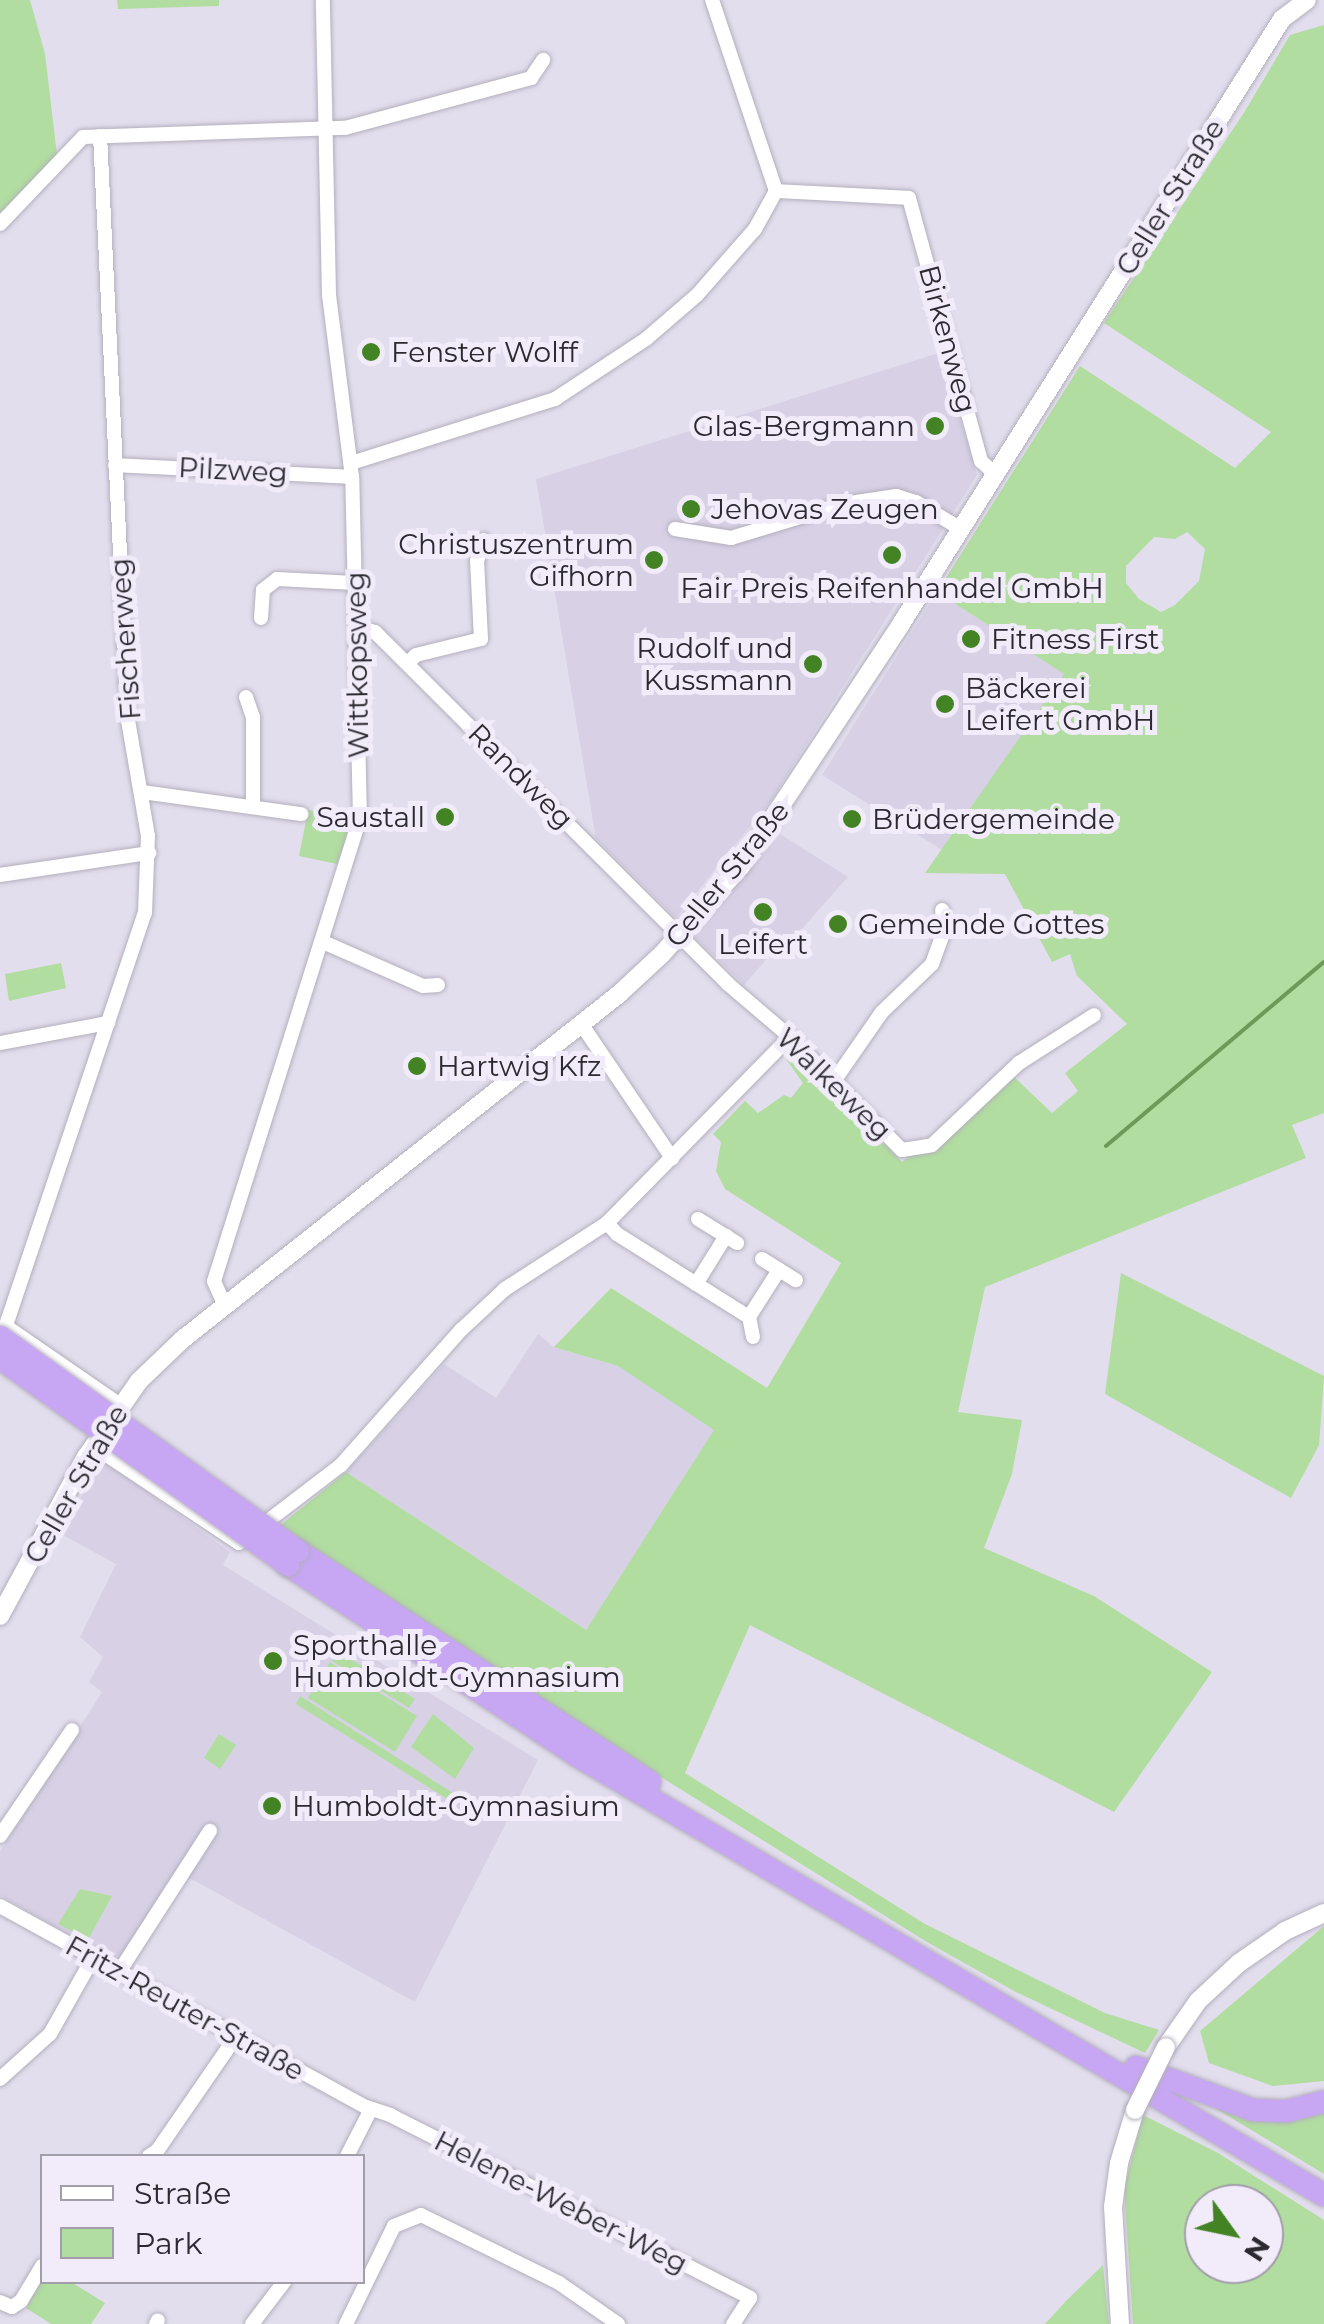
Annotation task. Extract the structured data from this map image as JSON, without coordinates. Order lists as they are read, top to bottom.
{
  "streets": {
    "street": [
      "Celler Straße",
      "Birkenweg",
      "Pilzweg",
      "Fischerweg",
      "Wittkopsweg",
      "Randweg",
      "Walkeweg",
      "Fritz-Reuter-Straße",
      "Helene-Weber-Weg"
    ]
  },
  "crossings": [
    ["Celler Straße", "Birkenweg"],
    ["Celler Straße", "Wittkopsweg"],
    ["Celler Straße", "Randweg"],
    ["Celler Straße", "Walkeweg"],
    ["Birkenweg", "Pilzweg"],
    ["Pilzweg", "Fischerweg"],
    ["Pilzweg", "Wittkopsweg"],
    ["Wittkopsweg", "Randweg"],
    ["Randweg", "Walkeweg"],
    ["Fritz-Reuter-Straße", "Helene-Weber-Weg"]
  ],
  "places": [
    "Fenster Wolff",
    "Glas-Bergmann",
    "Jehovas Zeugen",
    "Fair Preis Reifenhandel GmbH",
    "Christuszentrum Gifhorn",
    "Fitness First",
    "Rudolf und Kussmann",
    "Bäckerei Leifert GmbH",
    "Saustall",
    "Brüdergemeinde",
    "Leifert",
    "Gemeinde Gottes",
    "Hartwig Kfz",
    "Sporthalle Humboldt-Gymnasium",
    "Humboldt-Gymnasium"
  ],
  "legend": ["Straße", "Park"],
  "north": "bottom right"
}
